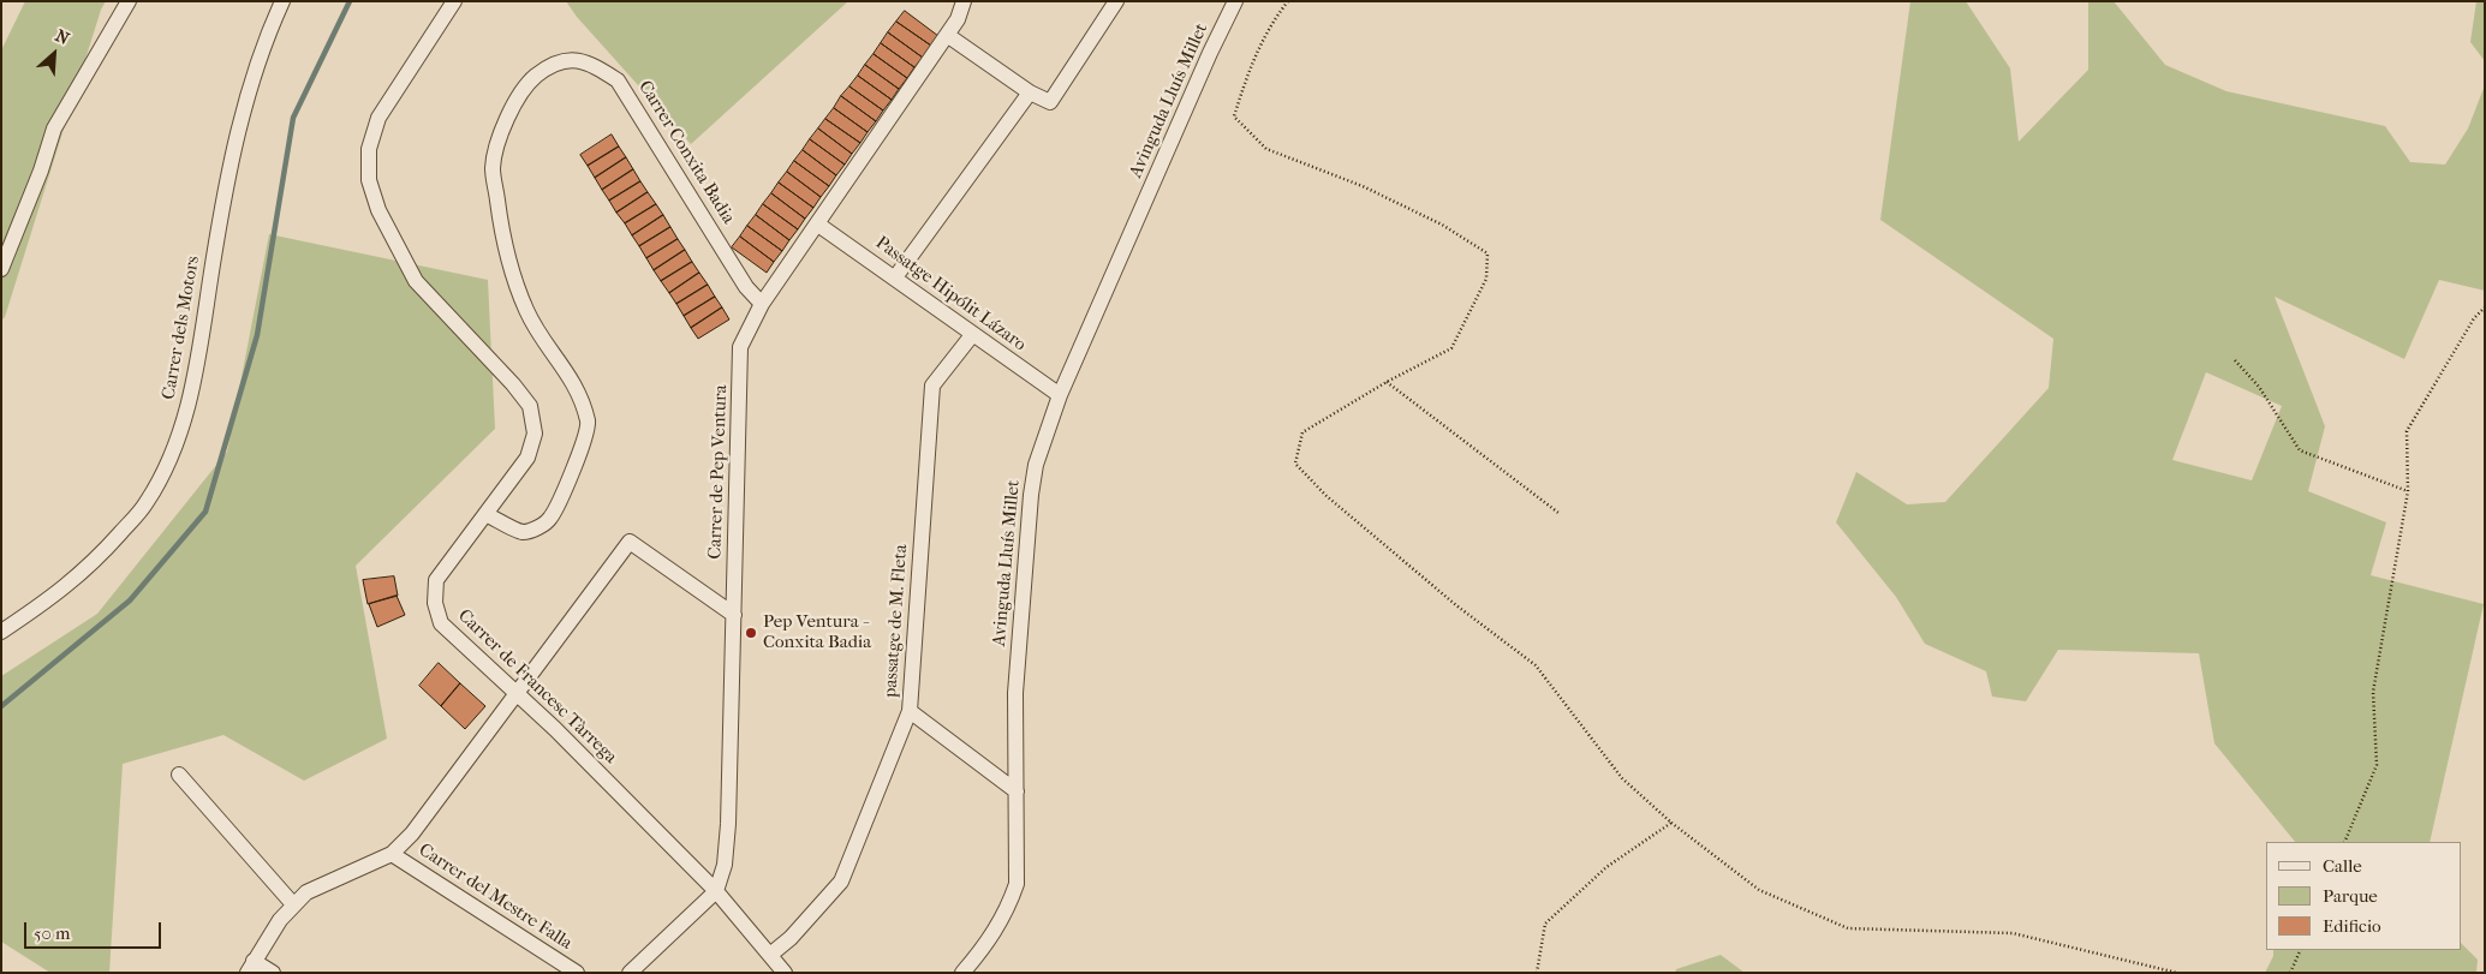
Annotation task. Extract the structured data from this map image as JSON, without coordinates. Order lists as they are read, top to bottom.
{
  "streets": {
    "street": [
      "Avinguda Lluís Millet",
      "Carrer Conxita Badia",
      "Passatge Hipólit Lázaro",
      "Carrer dels Motors",
      "Carrer de Pep Ventura",
      "passatge de M. Fleta",
      "Carrer de Francesc Tàrrega",
      "Carrer del Mestre Falla"
    ]
  },
  "crossings": [
    ["Avinguda Lluís Millet", "Passatge Hipólit Lázaro"],
    ["Carrer Conxita Badia", "Carrer de Pep Ventura"],
    ["Carrer Conxita Badia", "Carrer de Francesc Tàrrega"],
    ["Passatge Hipólit Lázaro", "Carrer de Pep Ventura"],
    ["Passatge Hipólit Lázaro", "passatge de M. Fleta"],
    ["Carrer de Pep Ventura", "Carrer de Francesc Tàrrega"],
    ["passatge de M. Fleta", "Carrer de Francesc Tàrrega"]
  ],
  "places": ["Pep Ventura - Conxita Badia"],
  "legend": ["Calle", "Parque", "Edificio"],
  "scale_bar": "50 m",
  "north": "top right"
}
